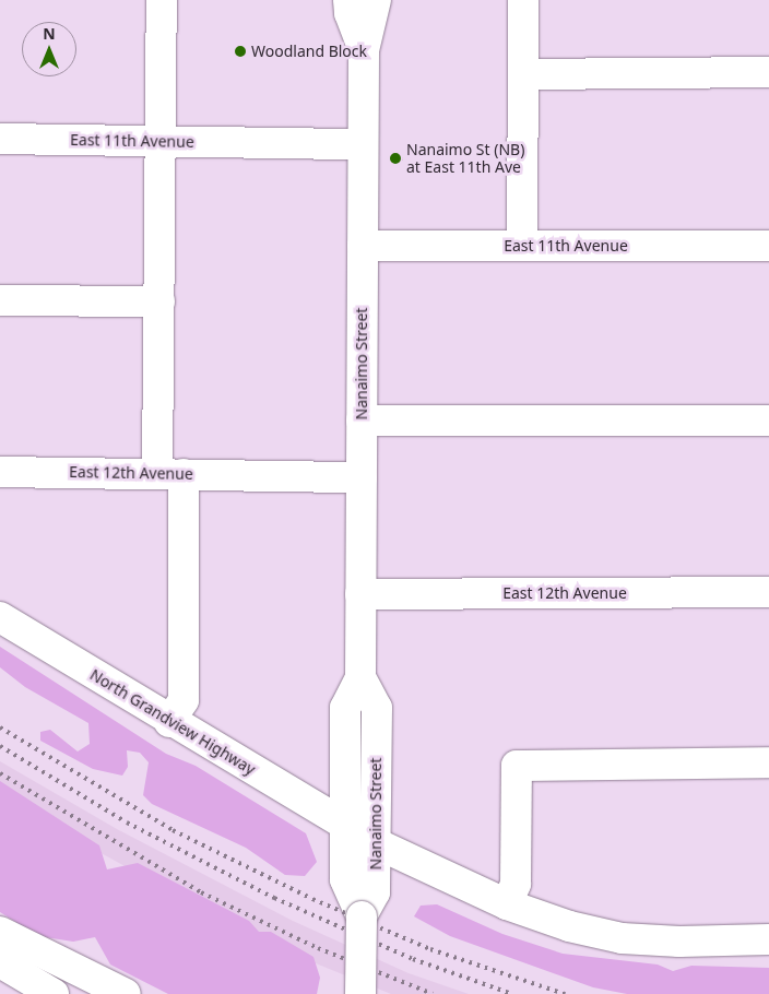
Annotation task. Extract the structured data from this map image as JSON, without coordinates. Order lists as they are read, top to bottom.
{
  "streets": {
    "street": [
      "East 11th Avenue",
      "Nanaimo Street",
      "East 12th Avenue",
      "North Grandview Highway"
    ]
  },
  "crossings": [
    ["East 11th Avenue", "Nanaimo Street"],
    ["Nanaimo Street", "East 12th Avenue"],
    ["Nanaimo Street", "North Grandview Highway"]
  ],
  "places": ["Woodland Block", "Nanaimo St (NB) at East 11th Ave"],
  "north": "top"
}
